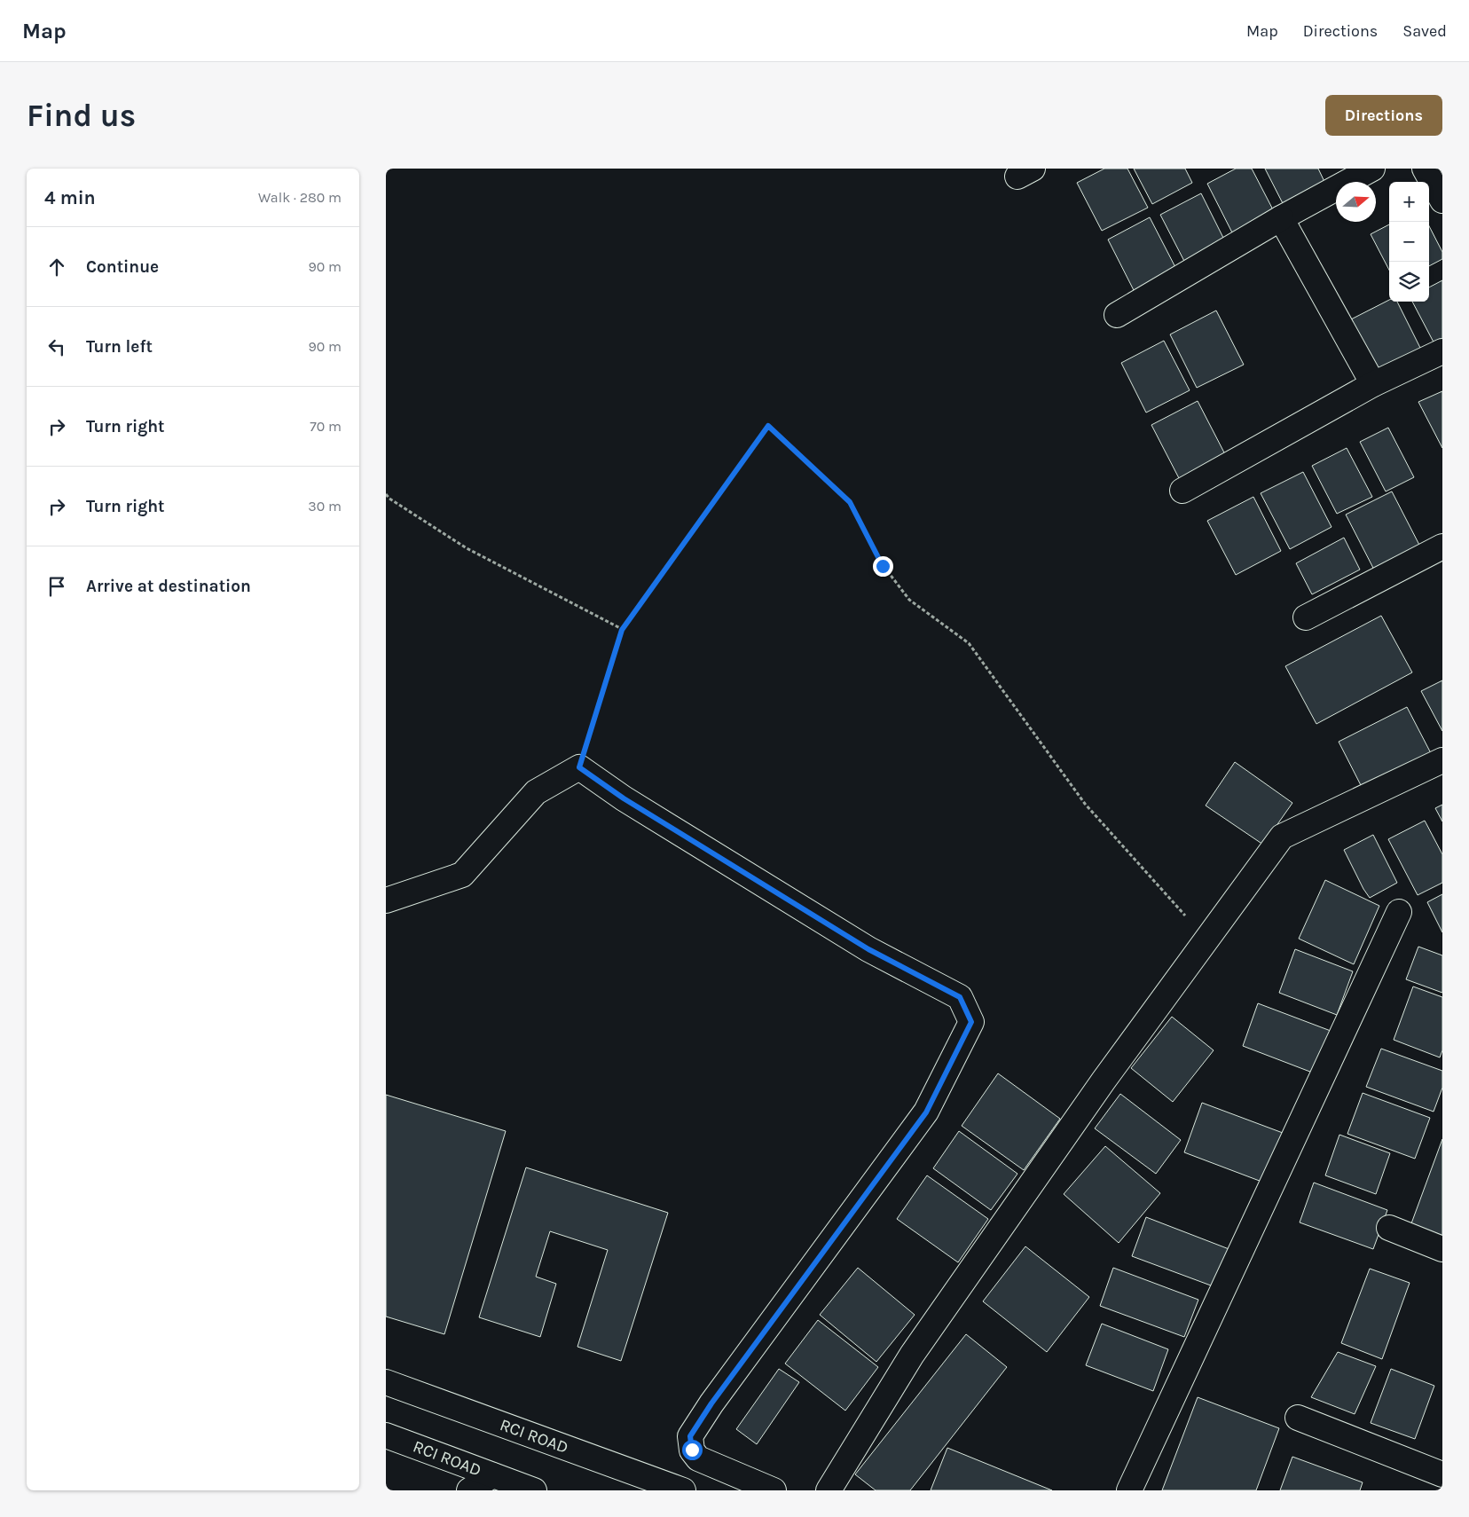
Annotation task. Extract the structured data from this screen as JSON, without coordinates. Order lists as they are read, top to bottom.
{
  "streets": {
    "street": ["RCI ROAD"]
  },
  "north": "right",
  "page": {
    "header": "Map",
    "nav": ["Map", "Directions", "Saved"],
    "buttons": "Directions",
    "title": "Find us",
    "heading": ["4 min", "Walk · 280 m"],
    "map_buttons": ["+", "−"],
    "list": [
      ["Continue", "90 m"],
      ["Turn left", "90 m"],
      ["Turn right", "70 m"],
      ["Turn right", "30 m"],
      "Arrive at destination"
    ]
  }
}
